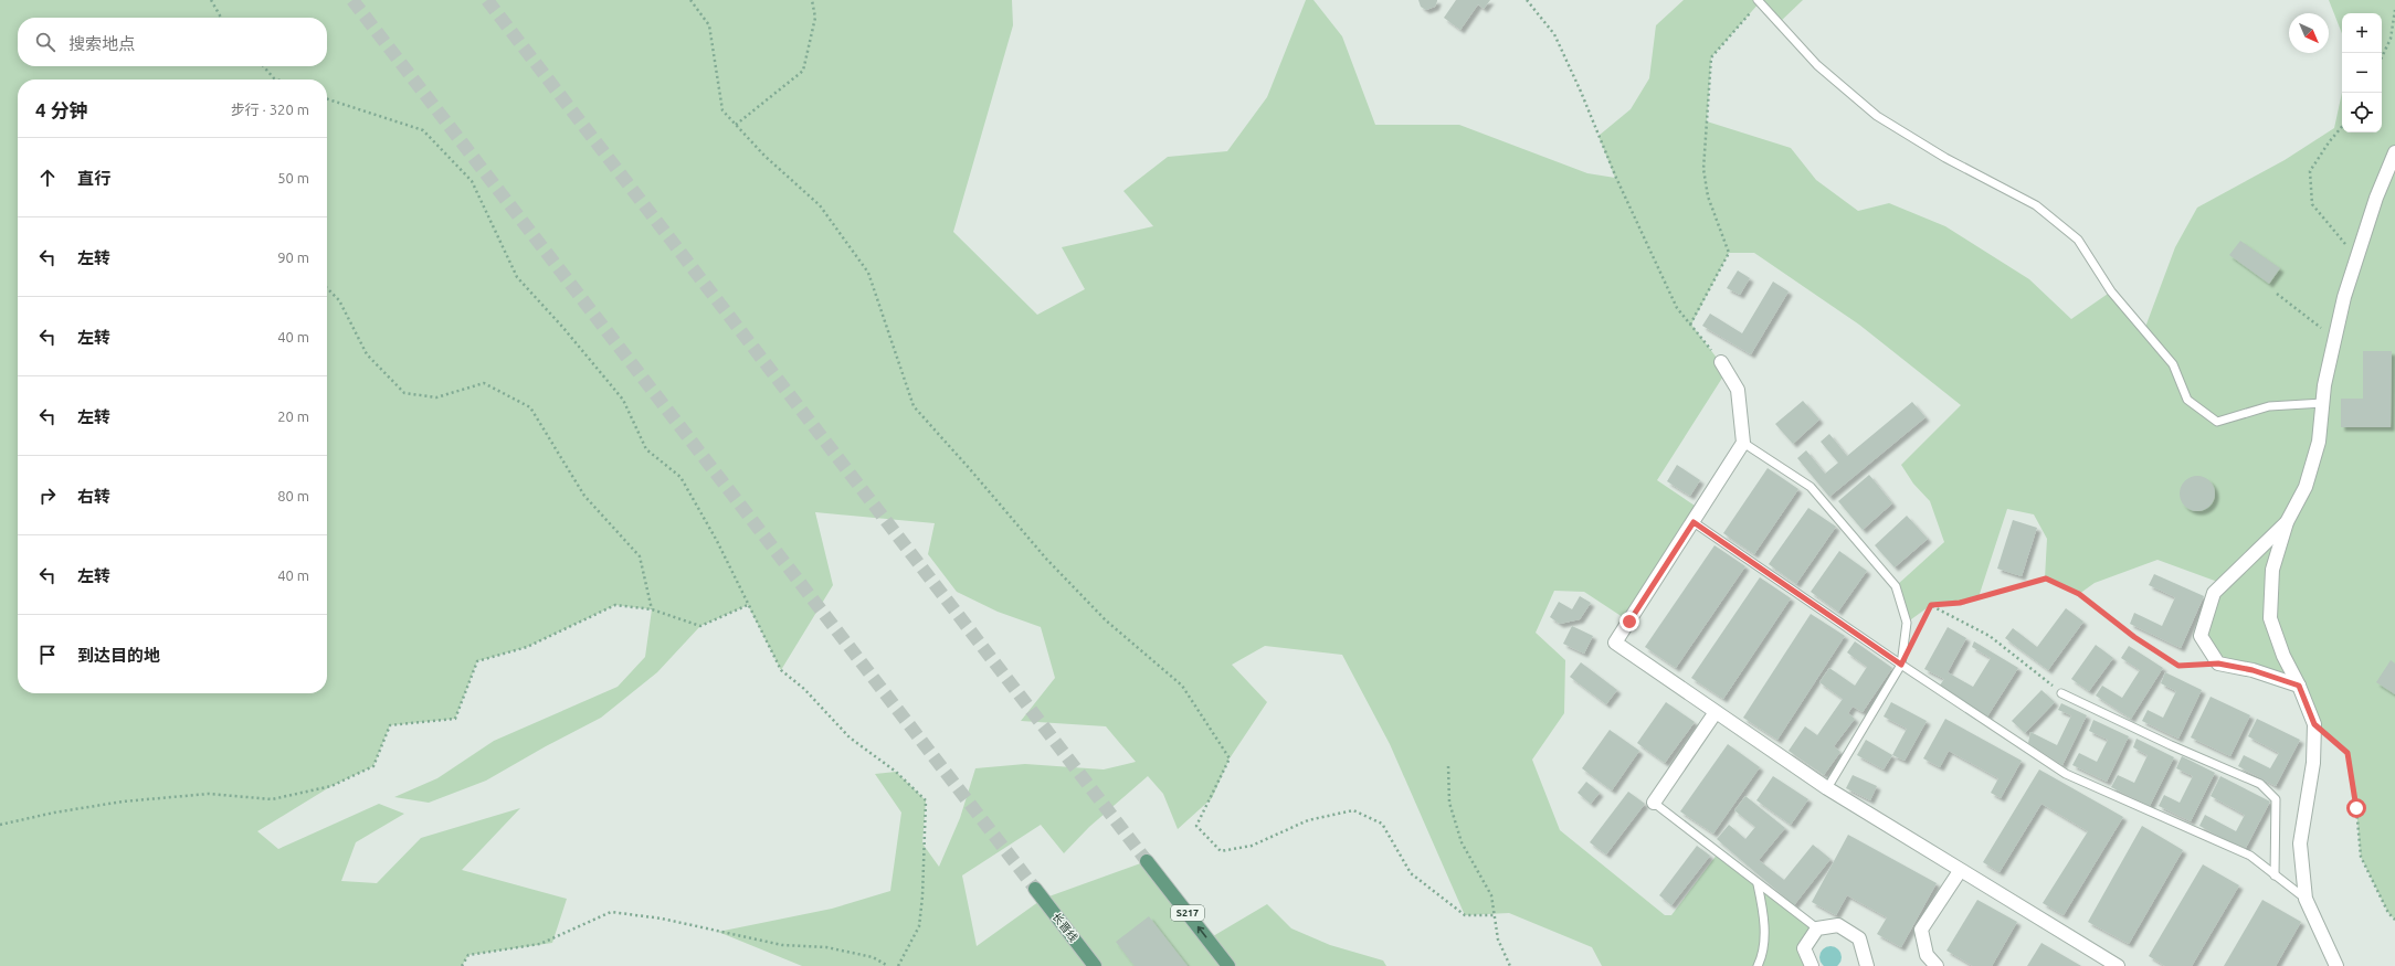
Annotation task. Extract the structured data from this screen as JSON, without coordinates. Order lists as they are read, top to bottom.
{
  "streets": {
    "main road": ["S217", "长晋线"]
  },
  "north": "bottom right",
  "page": {
    "map_buttons": ["+", "−"],
    "search": "搜索地点",
    "heading": ["4 分钟", "步行 · 320 m"],
    "list": [
      ["直行", "50 m"],
      ["左转", "90 m"],
      ["左转", "40 m"],
      ["左转", "20 m"],
      ["右转", "80 m"],
      ["左转", "40 m"],
      "到达目的地"
    ]
  }
}
